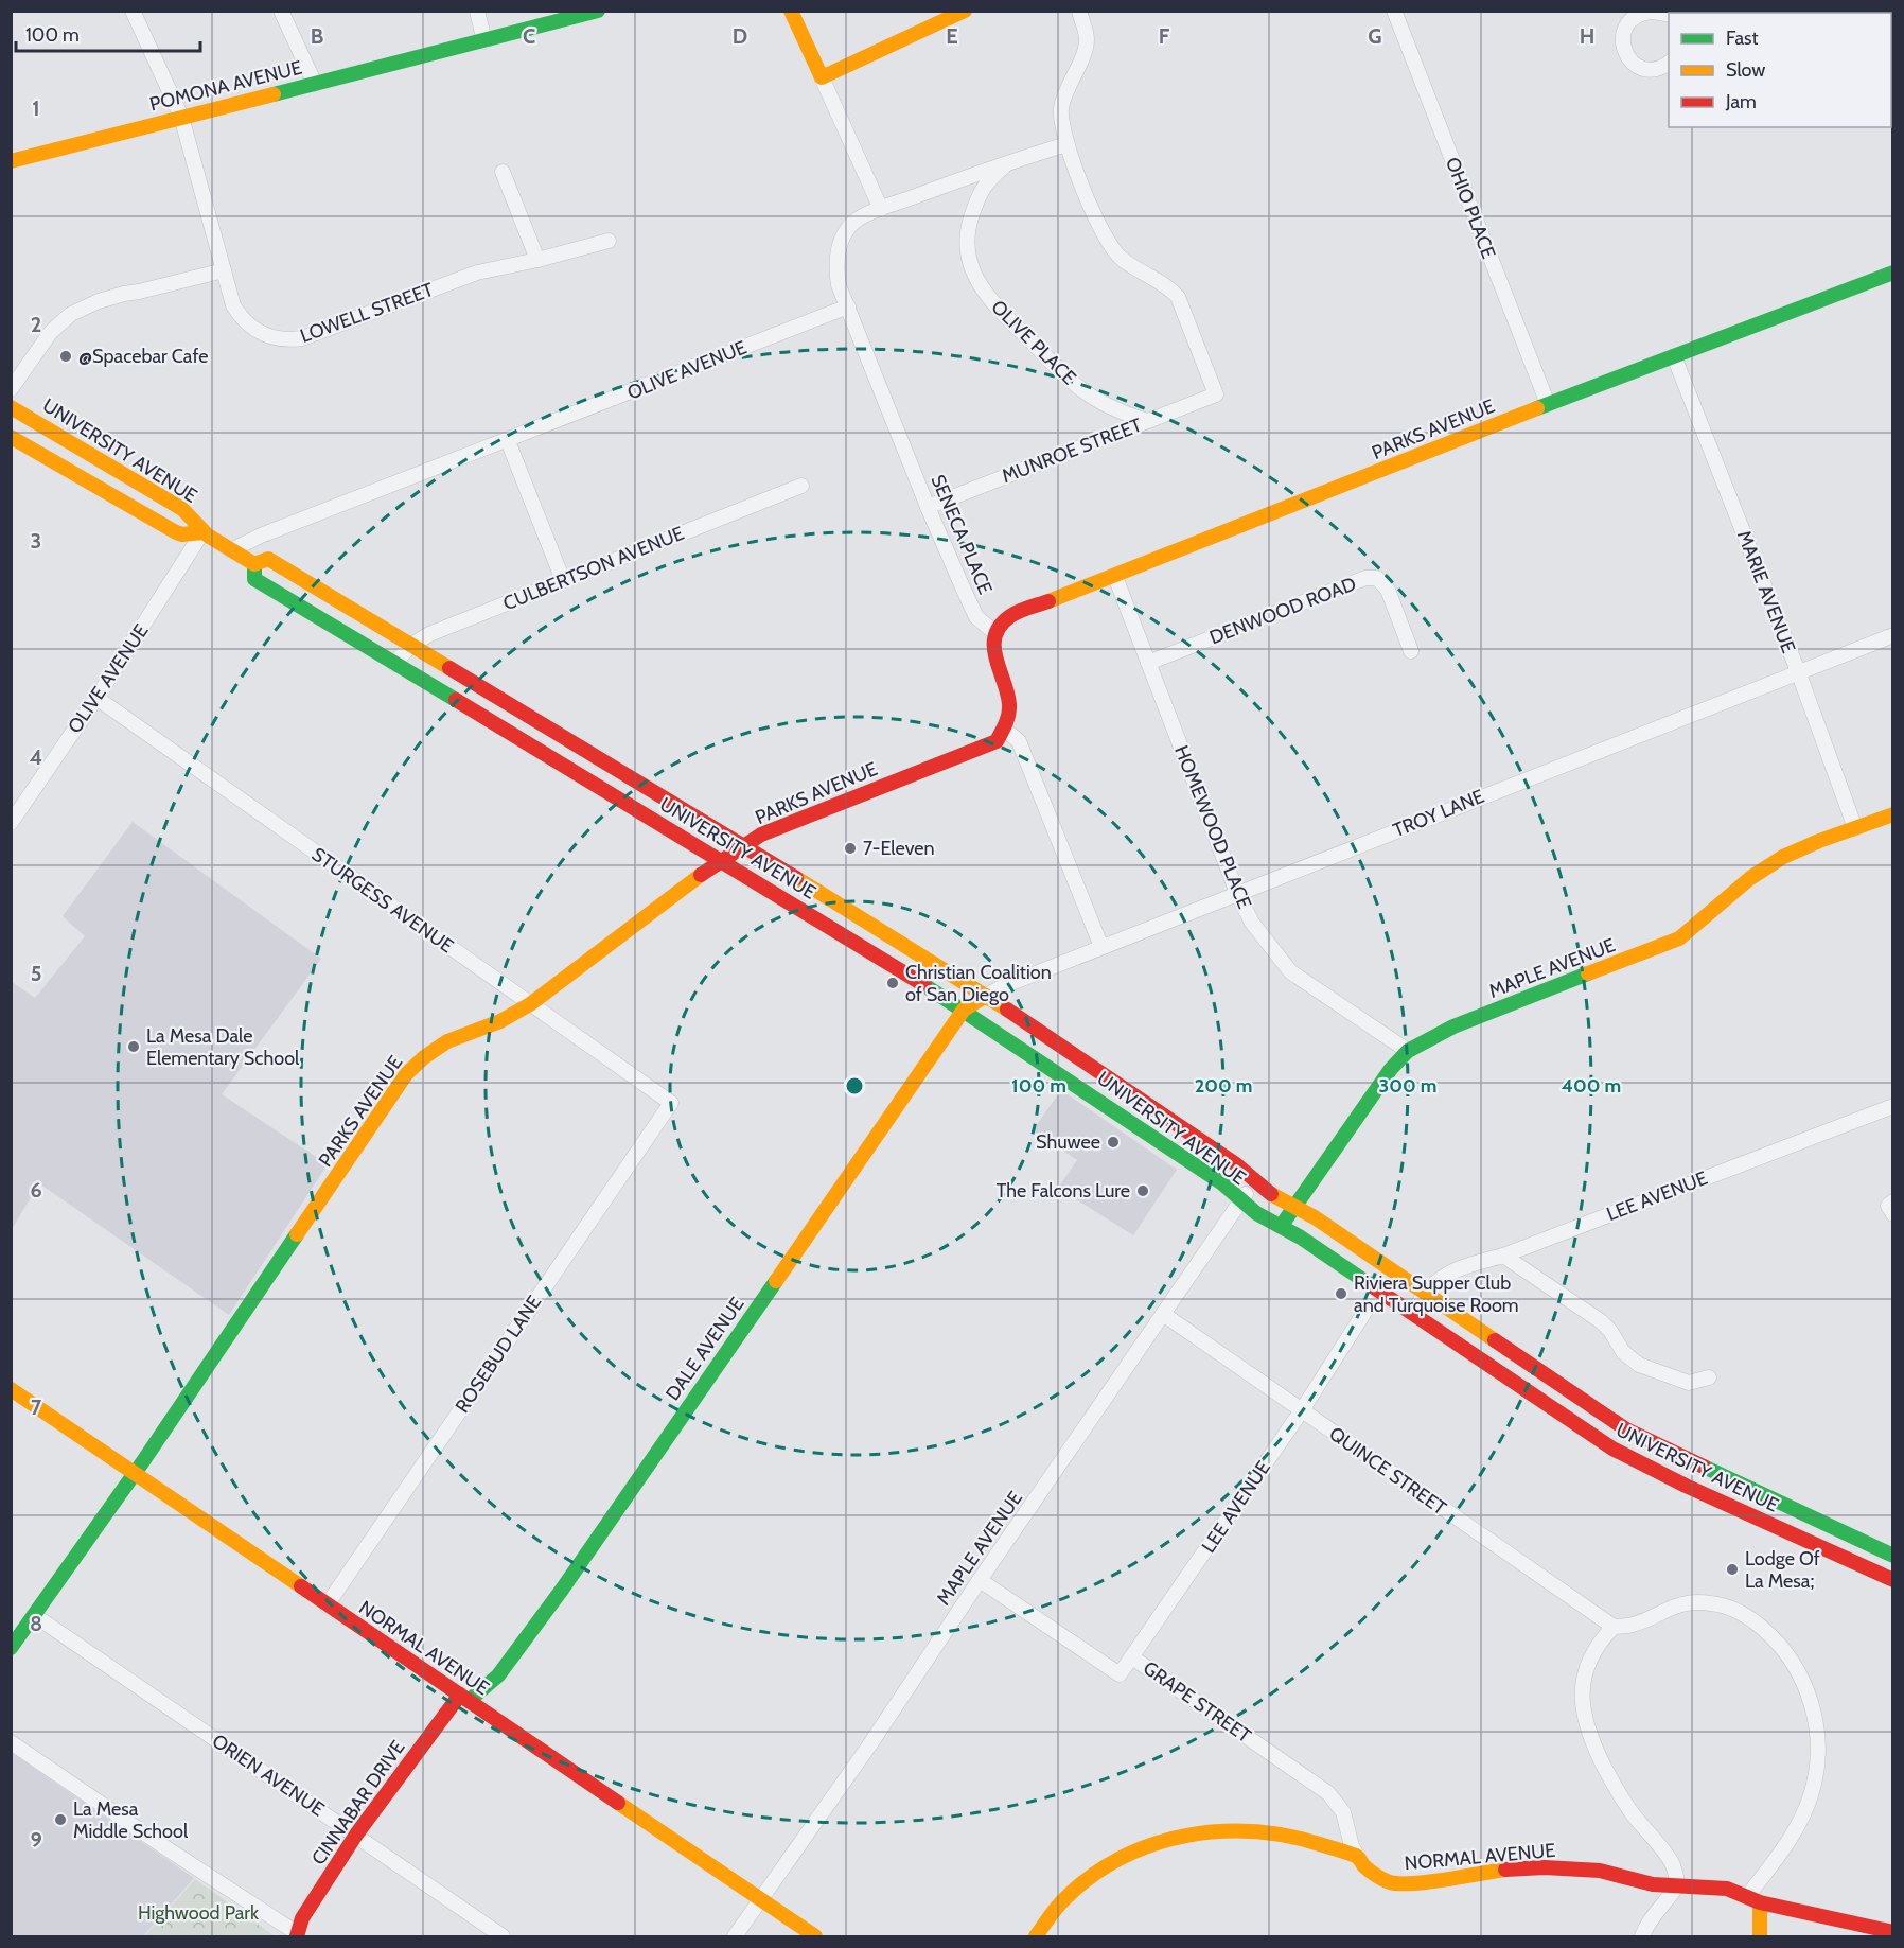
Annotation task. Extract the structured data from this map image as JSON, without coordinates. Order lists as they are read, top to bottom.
{
  "streets": {
    "street": [
      "POMONA AVENUE",
      "OHIO PLACE",
      "LOWELL STREET",
      "OLIVE PLACE",
      "OLIVE AVENUE",
      "PARKS AVENUE",
      "UNIVERSITY AVENUE",
      "MUNROE STREET",
      "SENECA PLACE",
      "CULBERTSON AVENUE",
      "MARIE AVENUE",
      "DENWOOD ROAD",
      "TROY LANE",
      "HOMEWOOD PLACE",
      "STURGESS AVENUE",
      "MAPLE AVENUE",
      "LEE AVENUE",
      "DALE AVENUE",
      "ROSEBUD LANE",
      "QUINCE STREET",
      "NORMAL AVENUE",
      "GRAPE STREET",
      "ORIEN AVENUE",
      "CINNABAR DRIVE"
    ]
  },
  "crossings": [
    ["POMONA AVENUE", "LOWELL STREET"],
    ["OHIO PLACE", "PARKS AVENUE"],
    ["OLIVE PLACE", "MUNROE STREET"],
    ["OLIVE AVENUE", "UNIVERSITY AVENUE"],
    ["OLIVE AVENUE", "SENECA PLACE"],
    ["OLIVE AVENUE", "STURGESS AVENUE"],
    ["PARKS AVENUE", "UNIVERSITY AVENUE"],
    ["PARKS AVENUE", "SENECA PLACE"],
    ["PARKS AVENUE", "MARIE AVENUE"],
    ["PARKS AVENUE", "HOMEWOOD PLACE"],
    ["PARKS AVENUE", "STURGESS AVENUE"],
    ["PARKS AVENUE", "NORMAL AVENUE"],
    ["PARKS AVENUE", "ORIEN AVENUE"],
    ["UNIVERSITY AVENUE", "CULBERTSON AVENUE"],
    ["UNIVERSITY AVENUE", "TROY LANE"],
    ["UNIVERSITY AVENUE", "MAPLE AVENUE"],
    ["UNIVERSITY AVENUE", "LEE AVENUE"],
    ["UNIVERSITY AVENUE", "DALE AVENUE"],
    ["MUNROE STREET", "SENECA PLACE"],
    ["MARIE AVENUE", "TROY LANE"],
    ["MARIE AVENUE", "MAPLE AVENUE"],
    ["DENWOOD ROAD", "HOMEWOOD PLACE"],
    ["TROY LANE", "HOMEWOOD PLACE"],
    ["HOMEWOOD PLACE", "MAPLE AVENUE"],
    ["STURGESS AVENUE", "ROSEBUD LANE"],
    ["MAPLE AVENUE", "QUINCE STREET"],
    ["MAPLE AVENUE", "NORMAL AVENUE"],
    ["MAPLE AVENUE", "GRAPE STREET"],
    ["LEE AVENUE", "QUINCE STREET"],
    ["LEE AVENUE", "GRAPE STREET"],
    ["DALE AVENUE", "NORMAL AVENUE"],
    ["DALE AVENUE", "CINNABAR DRIVE"],
    ["ROSEBUD LANE", "NORMAL AVENUE"],
    ["NORMAL AVENUE", "GRAPE STREET"],
    ["NORMAL AVENUE", "CINNABAR DRIVE"],
    ["ORIEN AVENUE", "CINNABAR DRIVE"]
  ],
  "parks": ["Highwood Park"],
  "places": [
    "@Spacebar Cafe",
    "7-Eleven",
    "Christian Coalition of San Diego",
    "La Mesa Dale Elementary School",
    "Shuwee",
    "The Falcons Lure",
    "Riviera Supper Club and Turquoise Room",
    "Lodge Of La Mesa;",
    "La Mesa Middle School"
  ],
  "legend": ["Fast", "Slow", "Jam"],
  "scale_bar": "100 m",
  "grid": {
    "columns": [
      "B",
      "C",
      "D",
      "E",
      "F",
      "G",
      "H"
    ],
    "rows": [
      "1",
      "2",
      "3",
      "4",
      "5",
      "6",
      "7",
      "8",
      "9"
    ]
  },
  "rings": [
    "100 m",
    "200 m",
    "300 m",
    "400 m"
  ]
}
